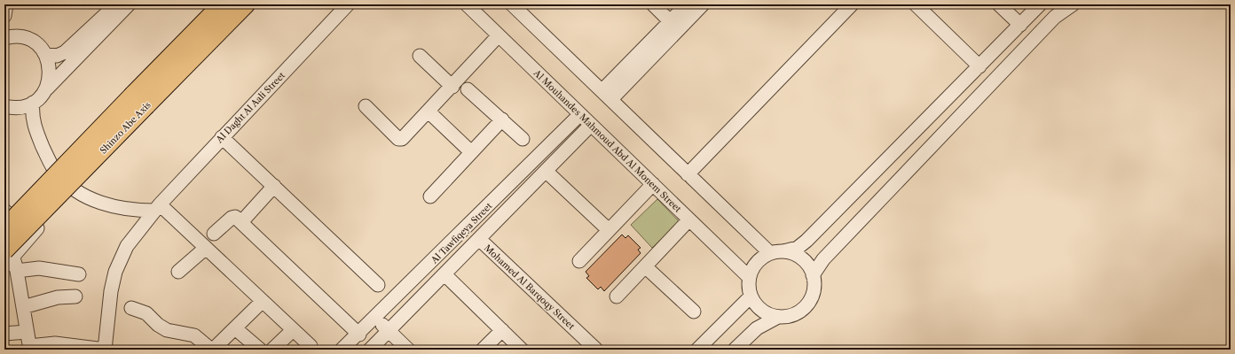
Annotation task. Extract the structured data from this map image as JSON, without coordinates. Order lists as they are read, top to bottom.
{
  "streets": {
    "main road": ["Shinzo Abe Axis"],
    "street": [
      "Al Daght Al Aali Street",
      "Al Mouhandes Mahmoud Abd Al Monem Street",
      "Al Tawfiqeya Street",
      "Mohamed Al Barqoqy Street"
    ]
  },
  "crossings": [
    ["Al Mouhandes Mahmoud Abd Al Monem Street", "Al Tawfiqeya Street"],
    ["Al Tawfiqeya Street", "Mohamed Al Barqoqy Street"]
  ]
}
